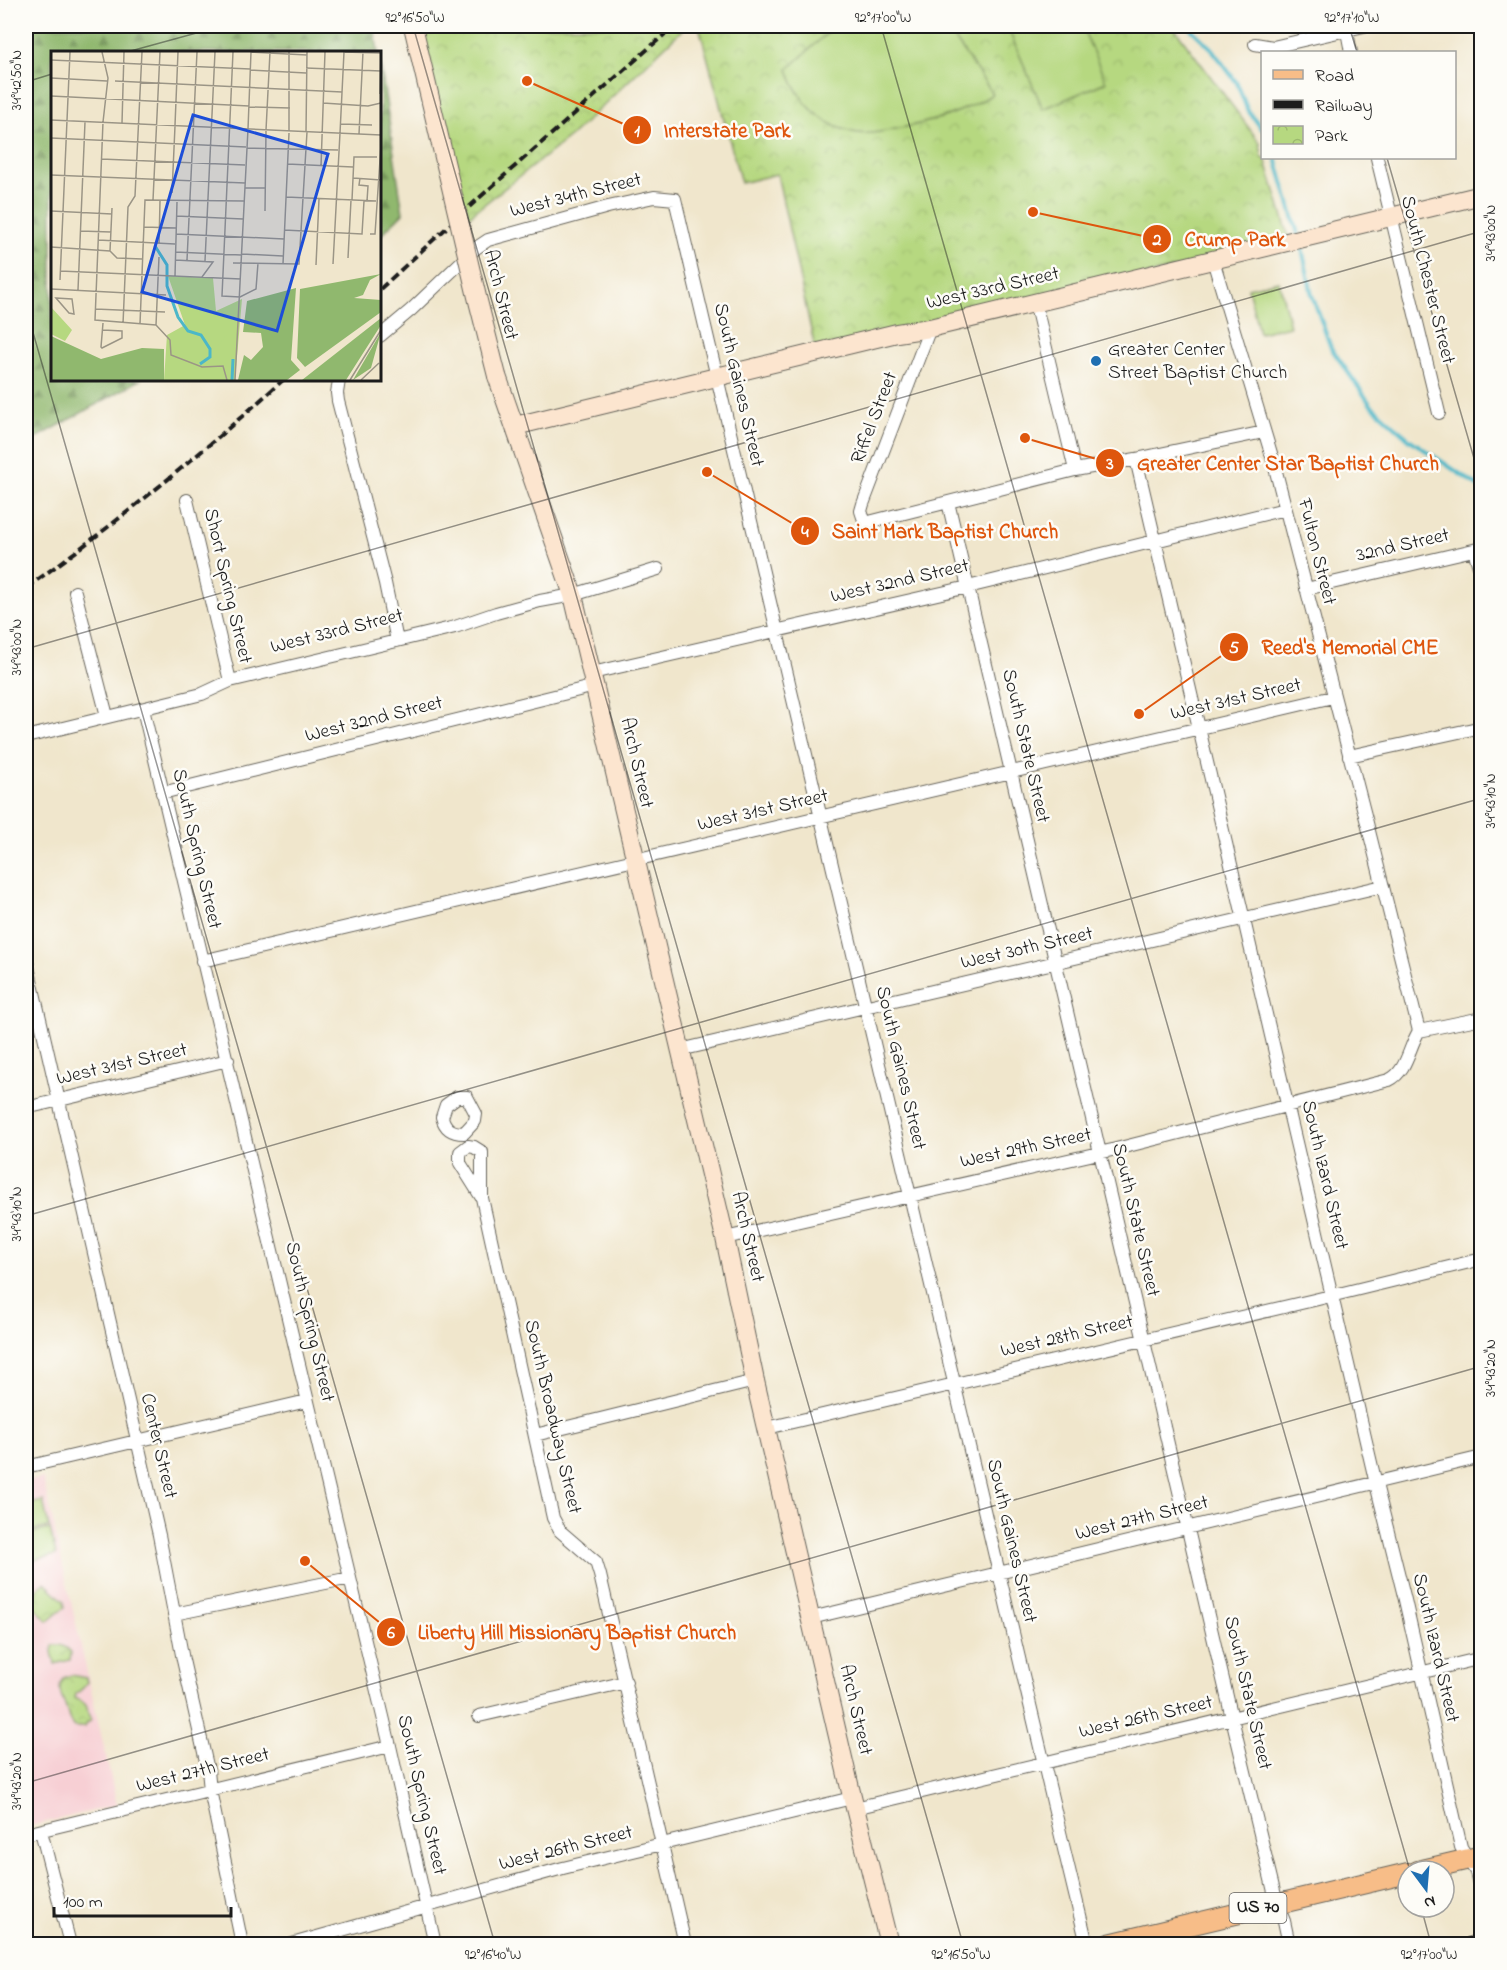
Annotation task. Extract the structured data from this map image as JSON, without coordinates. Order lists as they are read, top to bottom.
{
  "streets": {
    "main road": ["West 33rd Street", "Arch Street", "US 70"],
    "street": [
      "West 34th Street",
      "South Chester Street",
      "South Gaines Street",
      "Riffel Street",
      "32nd Street",
      "Fulton Street",
      "West 32nd Street",
      "Short Spring Street",
      "West 31st Street",
      "South State Street",
      "South Spring Street",
      "West 30th Street",
      "West 29th Street",
      "South Izard Street",
      "West 28th Street",
      "South Broadway Street",
      "Center Street",
      "West 27th Street",
      "West 26th Street"
    ]
  },
  "crossings": [
    ["West 34th Street", "South Gaines Street"],
    ["South Chester Street", "West 33rd Street"],
    ["West 33rd Street", "Arch Street"],
    ["West 33rd Street", "South Gaines Street"],
    ["West 33rd Street", "Riffel Street"],
    ["West 33rd Street", "Fulton Street"],
    ["West 33rd Street", "Short Spring Street"],
    ["West 33rd Street", "South Spring Street"],
    ["Arch Street", "West 32nd Street"],
    ["Arch Street", "West 31st Street"],
    ["Arch Street", "West 30th Street"],
    ["Arch Street", "West 29th Street"],
    ["Arch Street", "West 28th Street"],
    ["Arch Street", "West 27th Street"],
    ["Arch Street", "West 26th Street"],
    ["South Gaines Street", "West 32nd Street"],
    ["South Gaines Street", "West 31st Street"],
    ["South Gaines Street", "West 30th Street"],
    ["South Gaines Street", "West 29th Street"],
    ["South Gaines Street", "West 28th Street"],
    ["South Gaines Street", "West 27th Street"],
    ["South Gaines Street", "West 26th Street"],
    ["Riffel Street", "South State Street"],
    ["32nd Street", "Fulton Street"],
    ["Fulton Street", "West 32nd Street"],
    ["Fulton Street", "West 31st Street"],
    ["Fulton Street", "West 30th Street"],
    ["Fulton Street", "West 29th Street"],
    ["West 32nd Street", "South State Street"],
    ["West 32nd Street", "South Spring Street"],
    ["West 32nd Street", "South Izard Street"],
    ["West 31st Street", "South State Street"],
    ["West 31st Street", "South Spring Street"],
    ["West 31st Street", "South Izard Street"],
    ["West 31st Street", "Center Street"],
    ["South State Street", "West 30th Street"],
    ["South State Street", "West 29th Street"],
    ["South State Street", "West 28th Street"],
    ["South State Street", "West 27th Street"],
    ["South State Street", "West 26th Street"],
    ["South State Street", "US 70"],
    ["South Spring Street", "West 27th Street"],
    ["South Spring Street", "West 26th Street"],
    ["West 30th Street", "South Izard Street"],
    ["West 29th Street", "South Izard Street"],
    ["South Izard Street", "West 28th Street"],
    ["South Izard Street", "West 27th Street"],
    ["South Izard Street", "West 26th Street"],
    ["South Broadway Street", "West 26th Street"],
    ["Center Street", "West 27th Street"]
  ],
  "places": [
    "Interstate Park",
    "Crump Park",
    "Greater Center Street Baptist Church",
    "Greater Center Star Baptist Church",
    "Saint Mark Baptist Church",
    "Reed's Memorial CME",
    "Liberty Hill Missionary Baptist Church"
  ],
  "legend": ["Road", "Railway", "Park"],
  "scale_bar": "100 m",
  "north": "bottom",
  "coordinates": [
    "92°16'50\"W",
    "92°17'00\"W",
    "92°17'10\"W",
    "34°42'50\"N",
    "34°43'00\"N",
    "34°43'10\"N",
    "34°43'20\"N",
    "92°16'40\"W"
  ]
}
